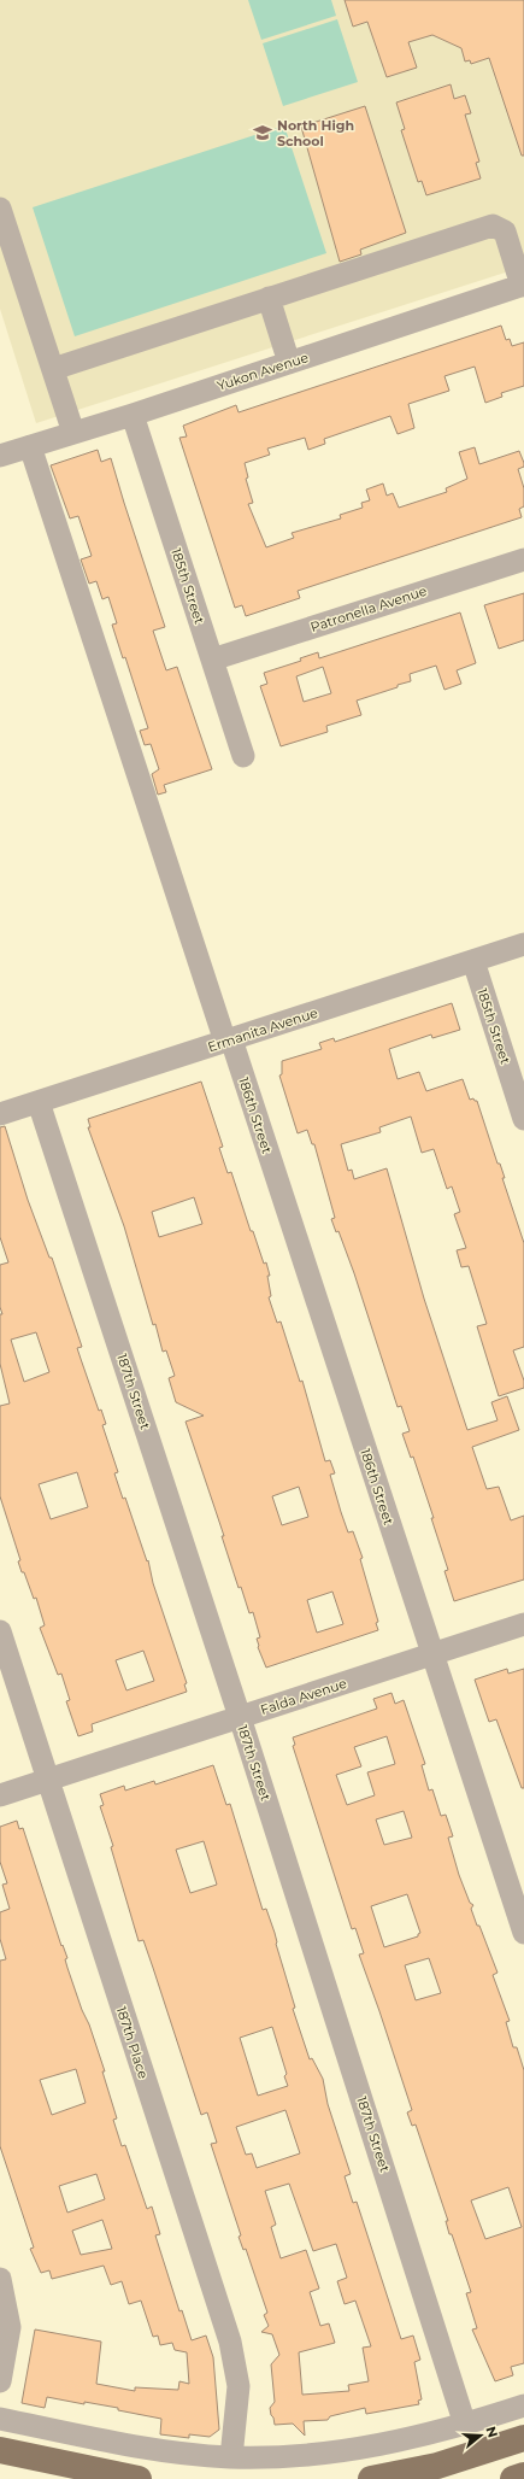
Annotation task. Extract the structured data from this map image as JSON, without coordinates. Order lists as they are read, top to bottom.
{
  "streets": {
    "street": [
      "Yukon Avenue",
      "185th Street",
      "Patronella Avenue",
      "Ermanita Avenue",
      "186th Street",
      "187th Street",
      "Falda Avenue",
      "187th Place"
    ]
  },
  "crossings": [
    ["Yukon Avenue", "185th Street"],
    ["Yukon Avenue", "186th Street"],
    ["185th Street", "Patronella Avenue"],
    ["185th Street", "Ermanita Avenue"],
    ["Ermanita Avenue", "186th Street"],
    ["Ermanita Avenue", "187th Street"],
    ["186th Street", "Falda Avenue"],
    ["187th Street", "Falda Avenue"],
    ["Falda Avenue", "187th Place"]
  ],
  "places": {
    "school or university": ["North High School"]
  },
  "north": "right"
}
